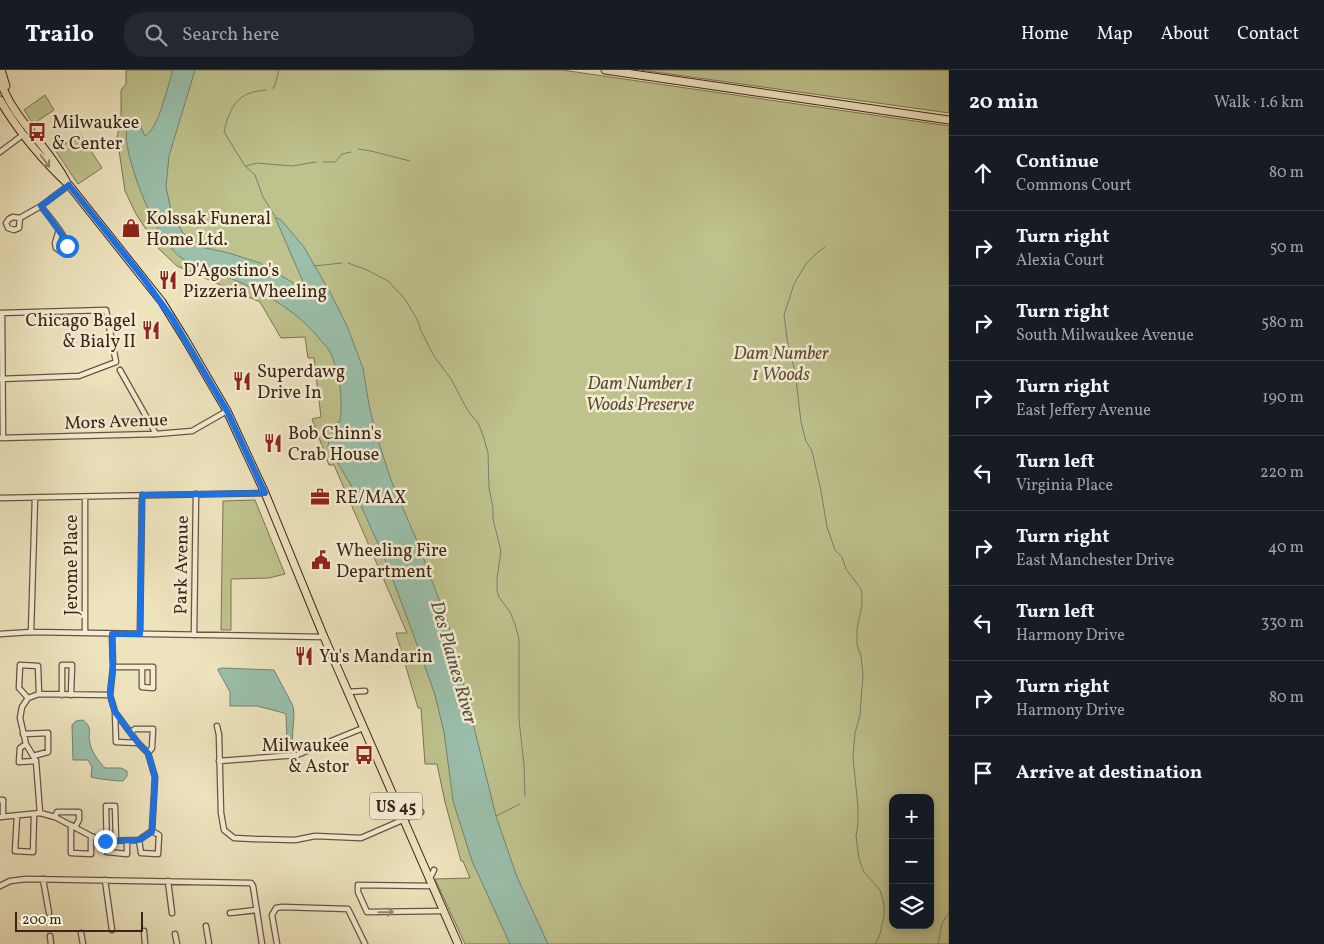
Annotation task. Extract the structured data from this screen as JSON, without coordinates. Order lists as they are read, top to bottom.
{
  "streets": {
    "main road": ["US 45"],
    "street": ["Mors Avenue", "Jerome Place", "Park Avenue"]
  },
  "crossings": [
    ["Mors Avenue", "US 45"]
  ],
  "water": ["Des Plaines River"],
  "parks": ["Dam Number 1 Woods", "Dam Number 1 Woods Preserve"],
  "places": {
    "bus stop": ["Milwaukee & Center", "Milwaukee & Astor"],
    "shop": ["Kolssak Funeral Home Ltd."],
    "restaurant": [
      "D'Agostino's Pizzeria Wheeling",
      "Chicago Bagel & Bialy II",
      "Superdawg Drive In",
      "Bob Chinn's Crab House",
      "Yu's Mandarin"
    ],
    "office": ["RE/MAX"],
    "public building": ["Wheeling Fire Department"]
  },
  "scale_bar": "200 m",
  "page": {
    "header": "Trailo",
    "search": "Search here",
    "nav": [
      "Home",
      "Map",
      "About",
      "Contact"
    ],
    "heading": ["20 min", "Walk · 1.6 km"],
    "list": [
      ["Continue", "Commons Court", "80 m"],
      ["Turn right", "Alexia Court", "50 m"],
      ["Turn right", "South Milwaukee Avenue", "580 m"],
      ["Turn right", "East Jeffery Avenue", "190 m"],
      ["Turn left", "Virginia Place", "220 m"],
      ["Turn right", "East Manchester Drive", "40 m"],
      ["Turn left", "Harmony Drive", "330 m"],
      ["Turn right", "Harmony Drive", "80 m"],
      "Arrive at destination"
    ],
    "map_buttons": ["+", "−"],
    "scale": "200 m"
  }
}
